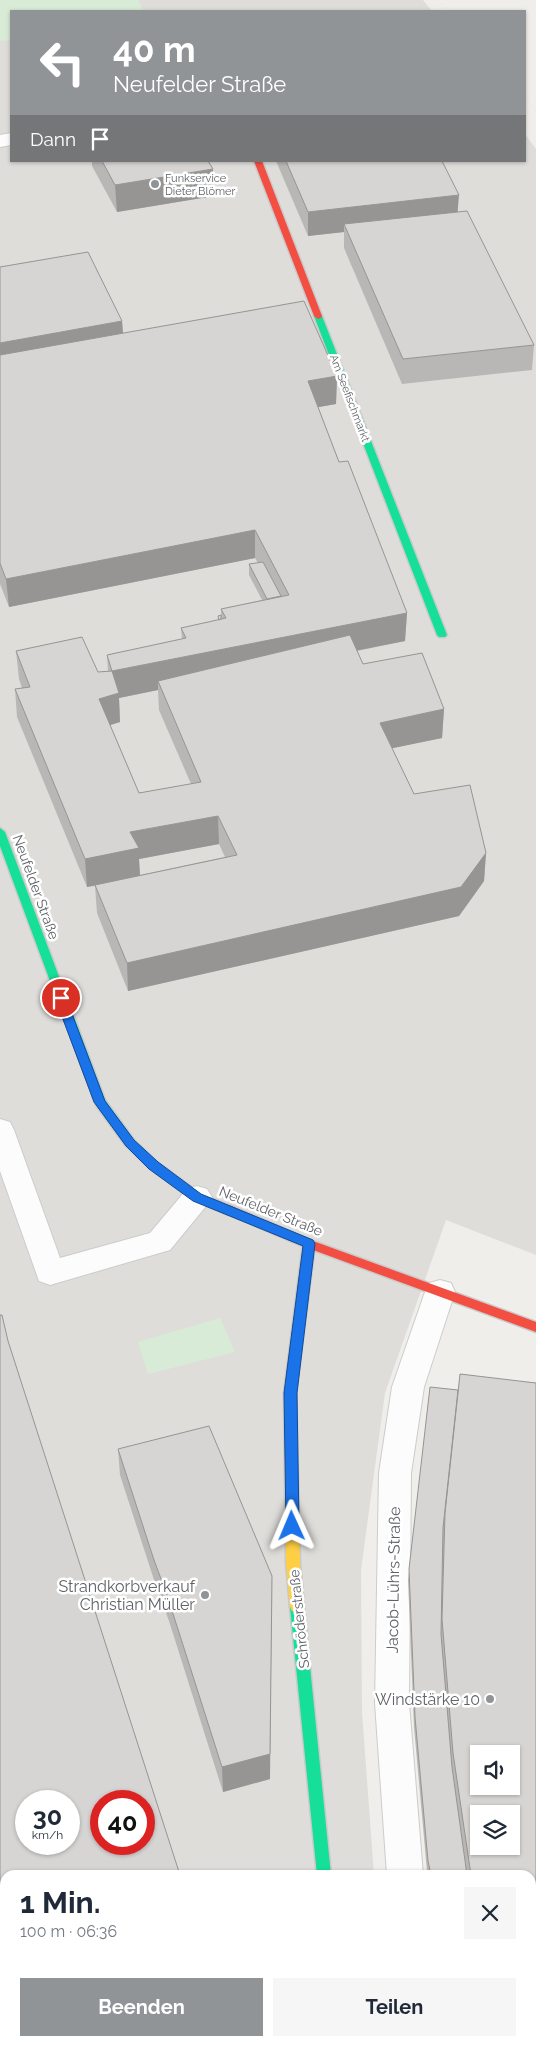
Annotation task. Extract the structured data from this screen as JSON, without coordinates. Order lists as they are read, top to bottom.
{
  "streets": {
    "street": [
      "Am Seefischmarkt",
      "Neufelder Straße",
      "Jacob-Lührs-Straße",
      "Schröderstraße"
    ]
  },
  "crossings": [
    ["Neufelder Straße", "Jacob-Lührs-Straße"],
    ["Neufelder Straße", "Schröderstraße"]
  ],
  "places": ["Funkservice Dieter Blömer", "Strandkorbverkauf Christian Müller", "Windstärke 10"],
  "page": {
    "turn": ["40 m", "Neufelder Straße"],
    "then": "Dann",
    "speed": "30 km/h",
    "limit": "40",
    "heading": ["1 Min.", "100 m · 06:36"],
    "buttons": ["Beenden", "Teilen"]
  }
}
